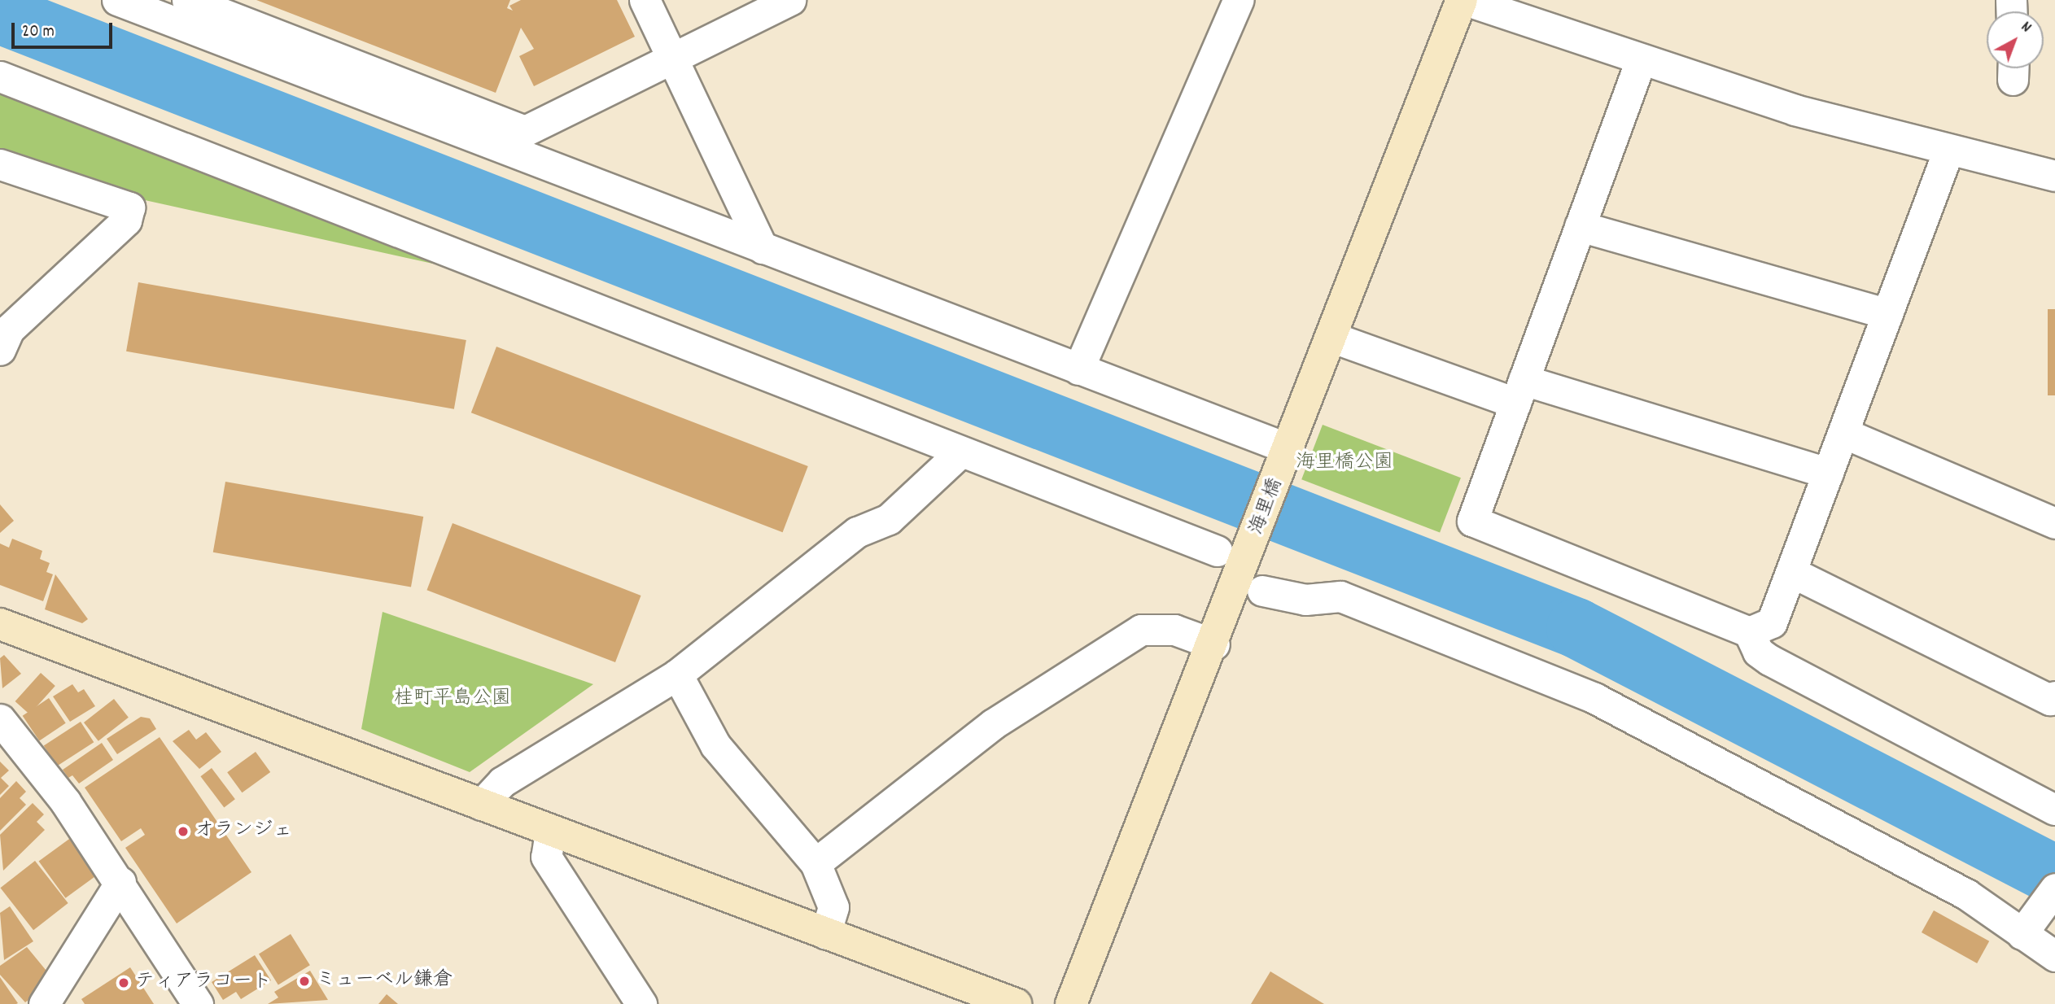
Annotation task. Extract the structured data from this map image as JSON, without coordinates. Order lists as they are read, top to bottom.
{
  "streets": {
    "street": ["海里橋"]
  },
  "parks": ["海里橋公園", "桂町平島公園"],
  "places": ["オランジェ", "ミューベル鎌倉", "ティアラコート"],
  "scale_bar": "20 m",
  "north": "top right"
}
